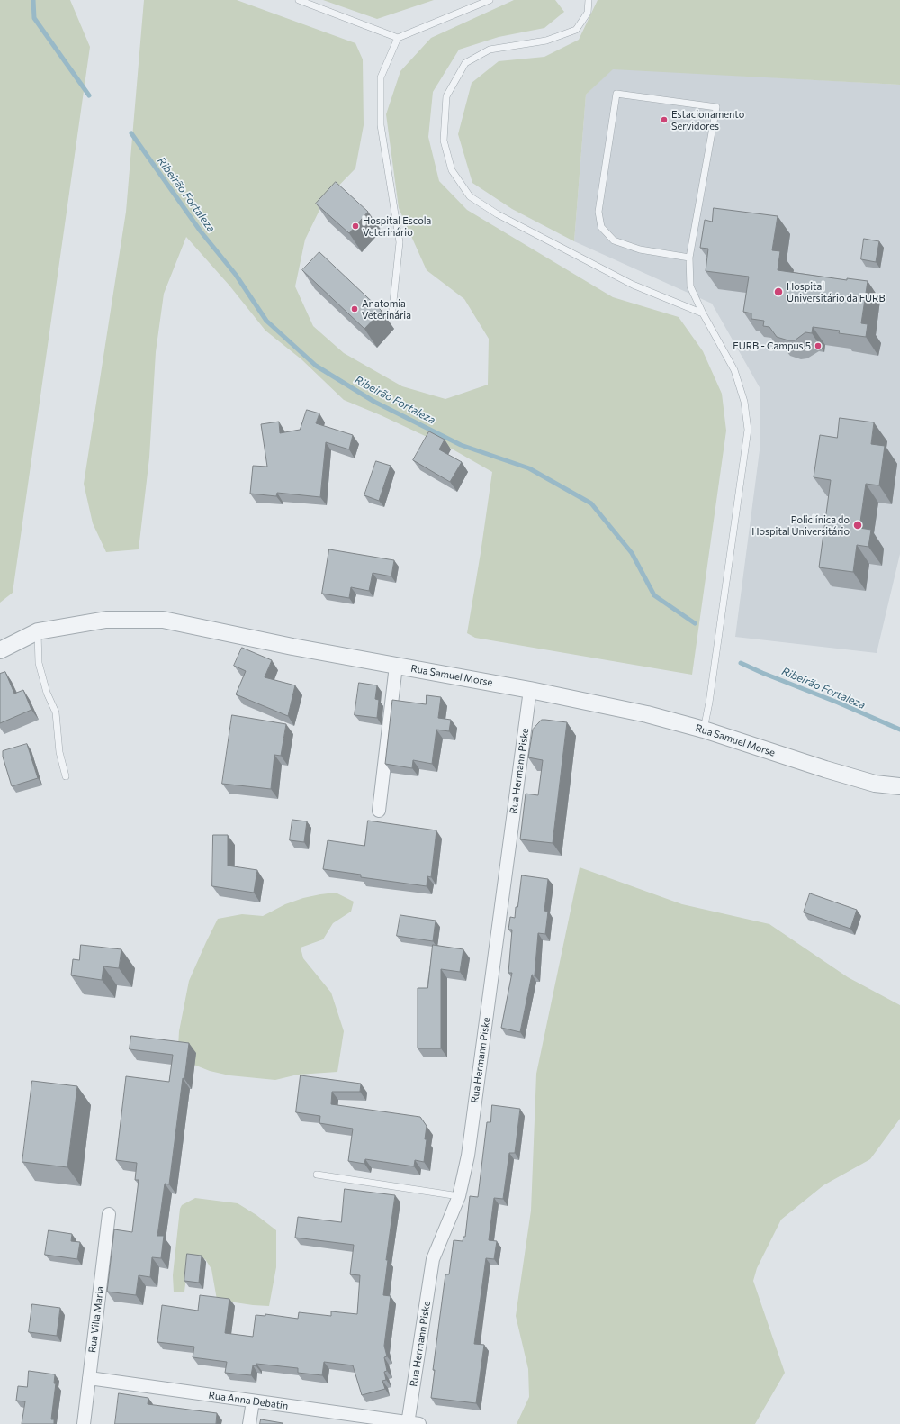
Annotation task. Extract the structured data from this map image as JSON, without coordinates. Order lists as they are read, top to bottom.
{
  "streets": {
    "street": [
      "Rua Samuel Morse",
      "Rua Hermann Piske",
      "Rua Villa Maria",
      "Rua Anna Debatin"
    ]
  },
  "crossings": [
    ["Rua Samuel Morse", "Rua Hermann Piske"],
    ["Rua Hermann Piske", "Rua Anna Debatin"],
    ["Rua Villa Maria", "Rua Anna Debatin"]
  ],
  "water": ["Ribeirão Fortaleza"],
  "places": [
    "Estacionamento Servidores",
    "Hospital Escola Veterinário",
    "Hospital Universitário da FURB",
    "Anatomia Veterinária",
    "FURB - Campus 5",
    "Policlínica do Hospital Universitário"
  ]
}
